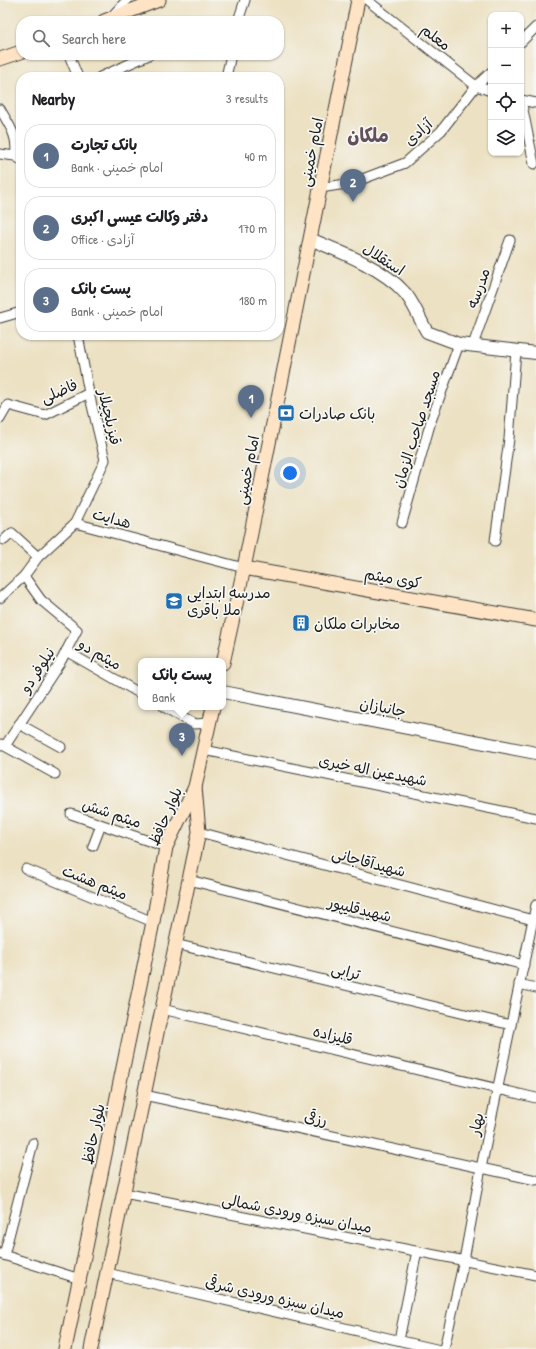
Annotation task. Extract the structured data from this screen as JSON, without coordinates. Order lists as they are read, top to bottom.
{
  "streets": {
    "main road": ["امام خمینی", "کوی میثم", "بلوار حافظ"],
    "street": [
      "معلم",
      "آزادی",
      "استقلال",
      "مدرسه",
      "فاضلی",
      "قیزیلچیلار",
      "مسجد صاحب الزمان",
      "هدایت",
      "میثم دو",
      "نیلوفر دو",
      "جانبازان",
      "شهیدعین اله خیری",
      "میثم شش",
      "شهیدآقاجانی",
      "میثم هشت",
      "شهیدقلیپور",
      "ترابی",
      "قلیزاده",
      "رزقی",
      "بهار",
      "میدان سبزه ورودی شمالی",
      "میدان سبزه ورودی شرقی"
    ]
  },
  "crossings": [
    ["معلم", "آزادی"],
    ["آزادی", "امام خمینی"],
    ["امام خمینی", "استقلال"],
    ["امام خمینی", "هدایت"],
    ["امام خمینی", "کوی میثم"],
    ["استقلال", "مدرسه"],
    ["استقلال", "مسجد صاحب الزمان"],
    ["فاضلی", "قیزیلچیلار"],
    ["قیزیلچیلار", "هدایت"],
    ["هدایت", "کوی میثم"],
    ["هدایت", "نیلوفر دو"],
    ["میثم دو", "نیلوفر دو"],
    ["میثم شش", "بلوار حافظ"],
    ["بلوار حافظ", "شهیدآقاجانی"],
    ["بلوار حافظ", "میثم هشت"],
    ["بلوار حافظ", "شهیدقلیپور"],
    ["بلوار حافظ", "ترابی"],
    ["بلوار حافظ", "قلیزاده"],
    ["بلوار حافظ", "رزقی"],
    ["بلوار حافظ", "میدان سبزه ورودی شمالی"],
    ["بلوار حافظ", "میدان سبزه ورودی شرقی"],
    ["شهیدآقاجانی", "بهار"],
    ["شهیدقلیپور", "بهار"],
    ["ترابی", "بهار"],
    ["قلیزاده", "بهار"],
    ["رزقی", "بهار"],
    ["بهار", "میدان سبزه ورودی شمالی"]
  ],
  "districts": ["ملکان"],
  "places": {
    "bank": ["بانک صادرات"],
    "school or university": ["مدرسه ابتدایی ملا باقری"],
    "building": ["مخابرات ملکان"]
  },
  "page": {
    "map_buttons": ["+", "−"],
    "search": "Search here",
    "heading": ["Nearby", "3 results"],
    "list": [
      {
        "mark": "1",
        "name": "بانک تجارت",
        "note": "Bank · امام خمینی",
        "value": "40 m"
      },
      {
        "mark": "2",
        "name": "دفتر وکالت عیسی اکبری",
        "note": "Office · آزادی",
        "value": "170 m"
      },
      {
        "mark": "3",
        "name": "پست بانک",
        "note": "Bank · امام خمینی",
        "value": "180 m"
      }
    ],
    "pins": ["2", "1", "3"],
    "popup": ["پست بانک", "Bank"]
  }
}
